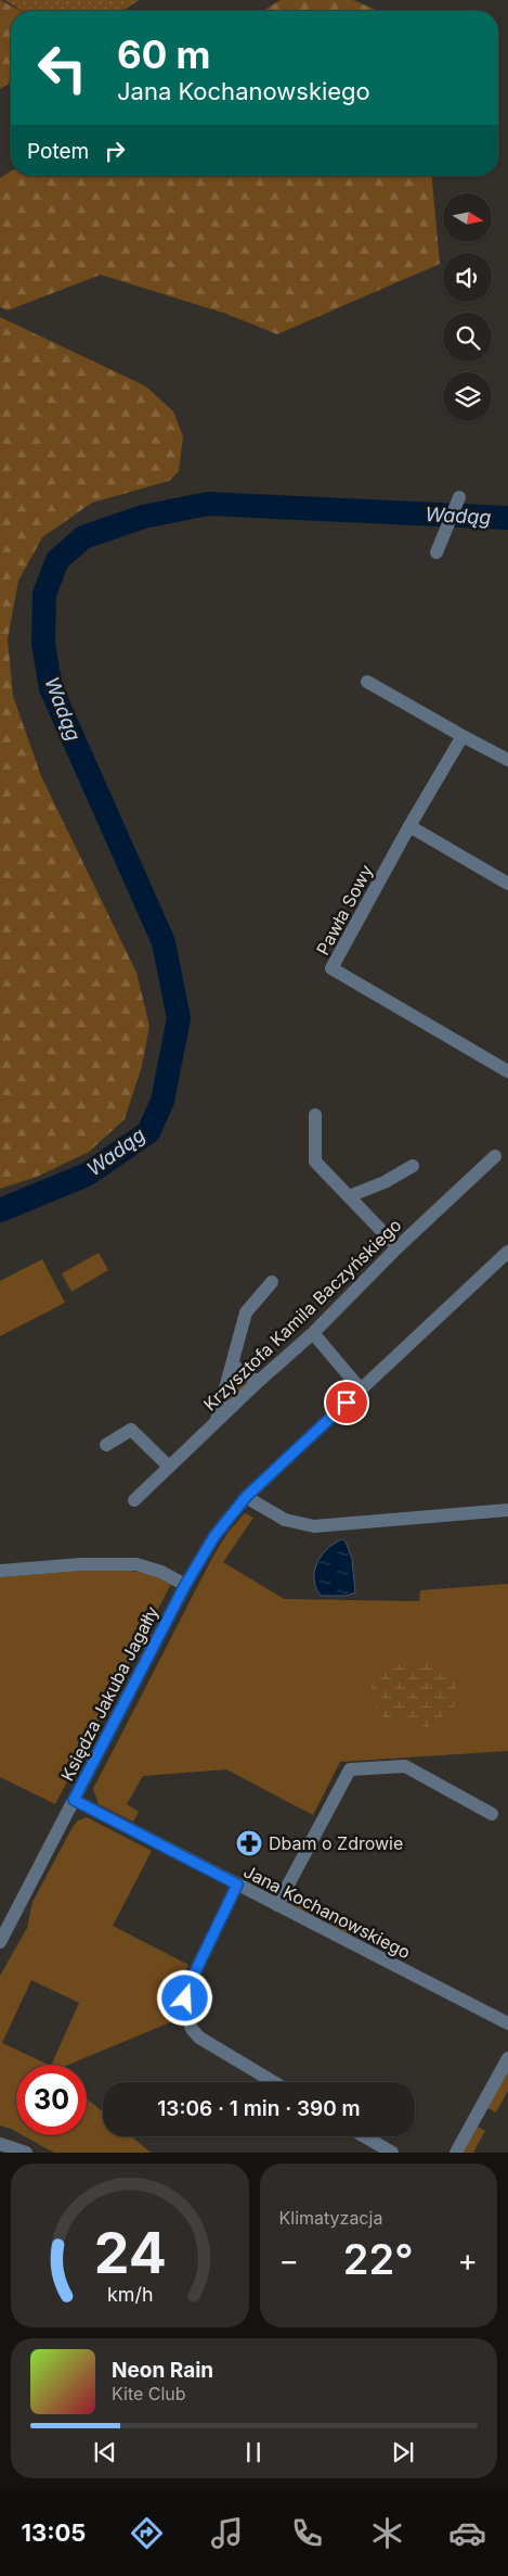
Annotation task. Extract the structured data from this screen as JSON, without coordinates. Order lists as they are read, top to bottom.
{
  "streets": {
    "street": [
      "Pawła Sowy",
      "Krzysztofa Kamila Baczyńskiego",
      "Księdza Jakuba Jagałły",
      "Jana Kochanowskiego"
    ]
  },
  "crossings": [
    ["Księdza Jakuba Jagałły", "Jana Kochanowskiego"]
  ],
  "water": ["Wadąg"],
  "places": {
    "pharmacy": ["Dbam o Zdrowie"]
  },
  "north": "right",
  "page": {
    "turn": ["60 m", "Jana Kochanowskiego"],
    "then": "Potem",
    "limit": "30",
    "trip": "13:06 · 1 min · 390 m",
    "tile": "Klimatyzacja",
    "heat": ["−", "22°", "+"],
    "song": ["Neon Rain", "Kite Club"],
    "tabs": "13:05",
    "gauge": ["24", "km/h"]
  }
}
